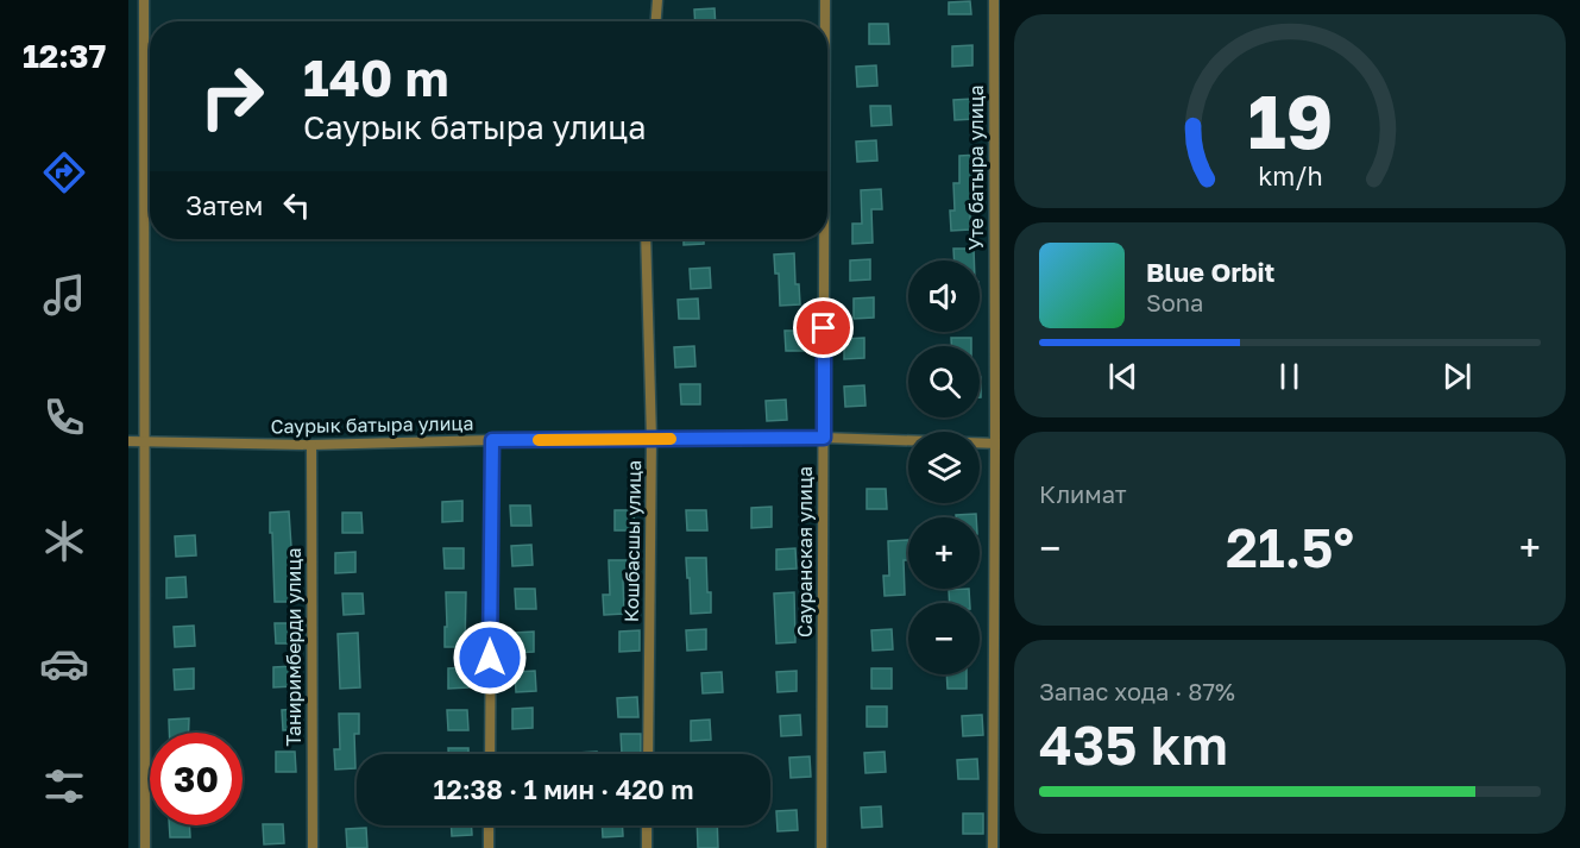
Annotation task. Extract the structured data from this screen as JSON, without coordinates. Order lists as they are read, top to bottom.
{
  "streets": {
    "street": [
      "Уте батыра улица",
      "Саурык батыра улица",
      "Кошбасшы улица",
      "Сауранская улица",
      "Таниримберди улица"
    ]
  },
  "crossings": [
    ["Уте батыра улица", "Саурык батыра улица"],
    ["Саурык батыра улица", "Кошбасшы улица"],
    ["Саурык батыра улица", "Сауранская улица"],
    ["Саурык батыра улица", "Таниримберди улица"]
  ],
  "page": {
    "tabs": "12:37",
    "turn": ["140 m", "Саурык батыра улица"],
    "then": "Затем",
    "song": ["Blue Orbit", "Sona"],
    "map_buttons": ["+", "−"],
    "tile": [
      "Климат",
      ["Запас хода · 87%", "435 km"]
    ],
    "heat": ["−", "21.5°", "+"],
    "limit": "30",
    "trip": "12:38 · 1 мин · 420 m",
    "gauge": ["19", "km/h"]
  }
}
